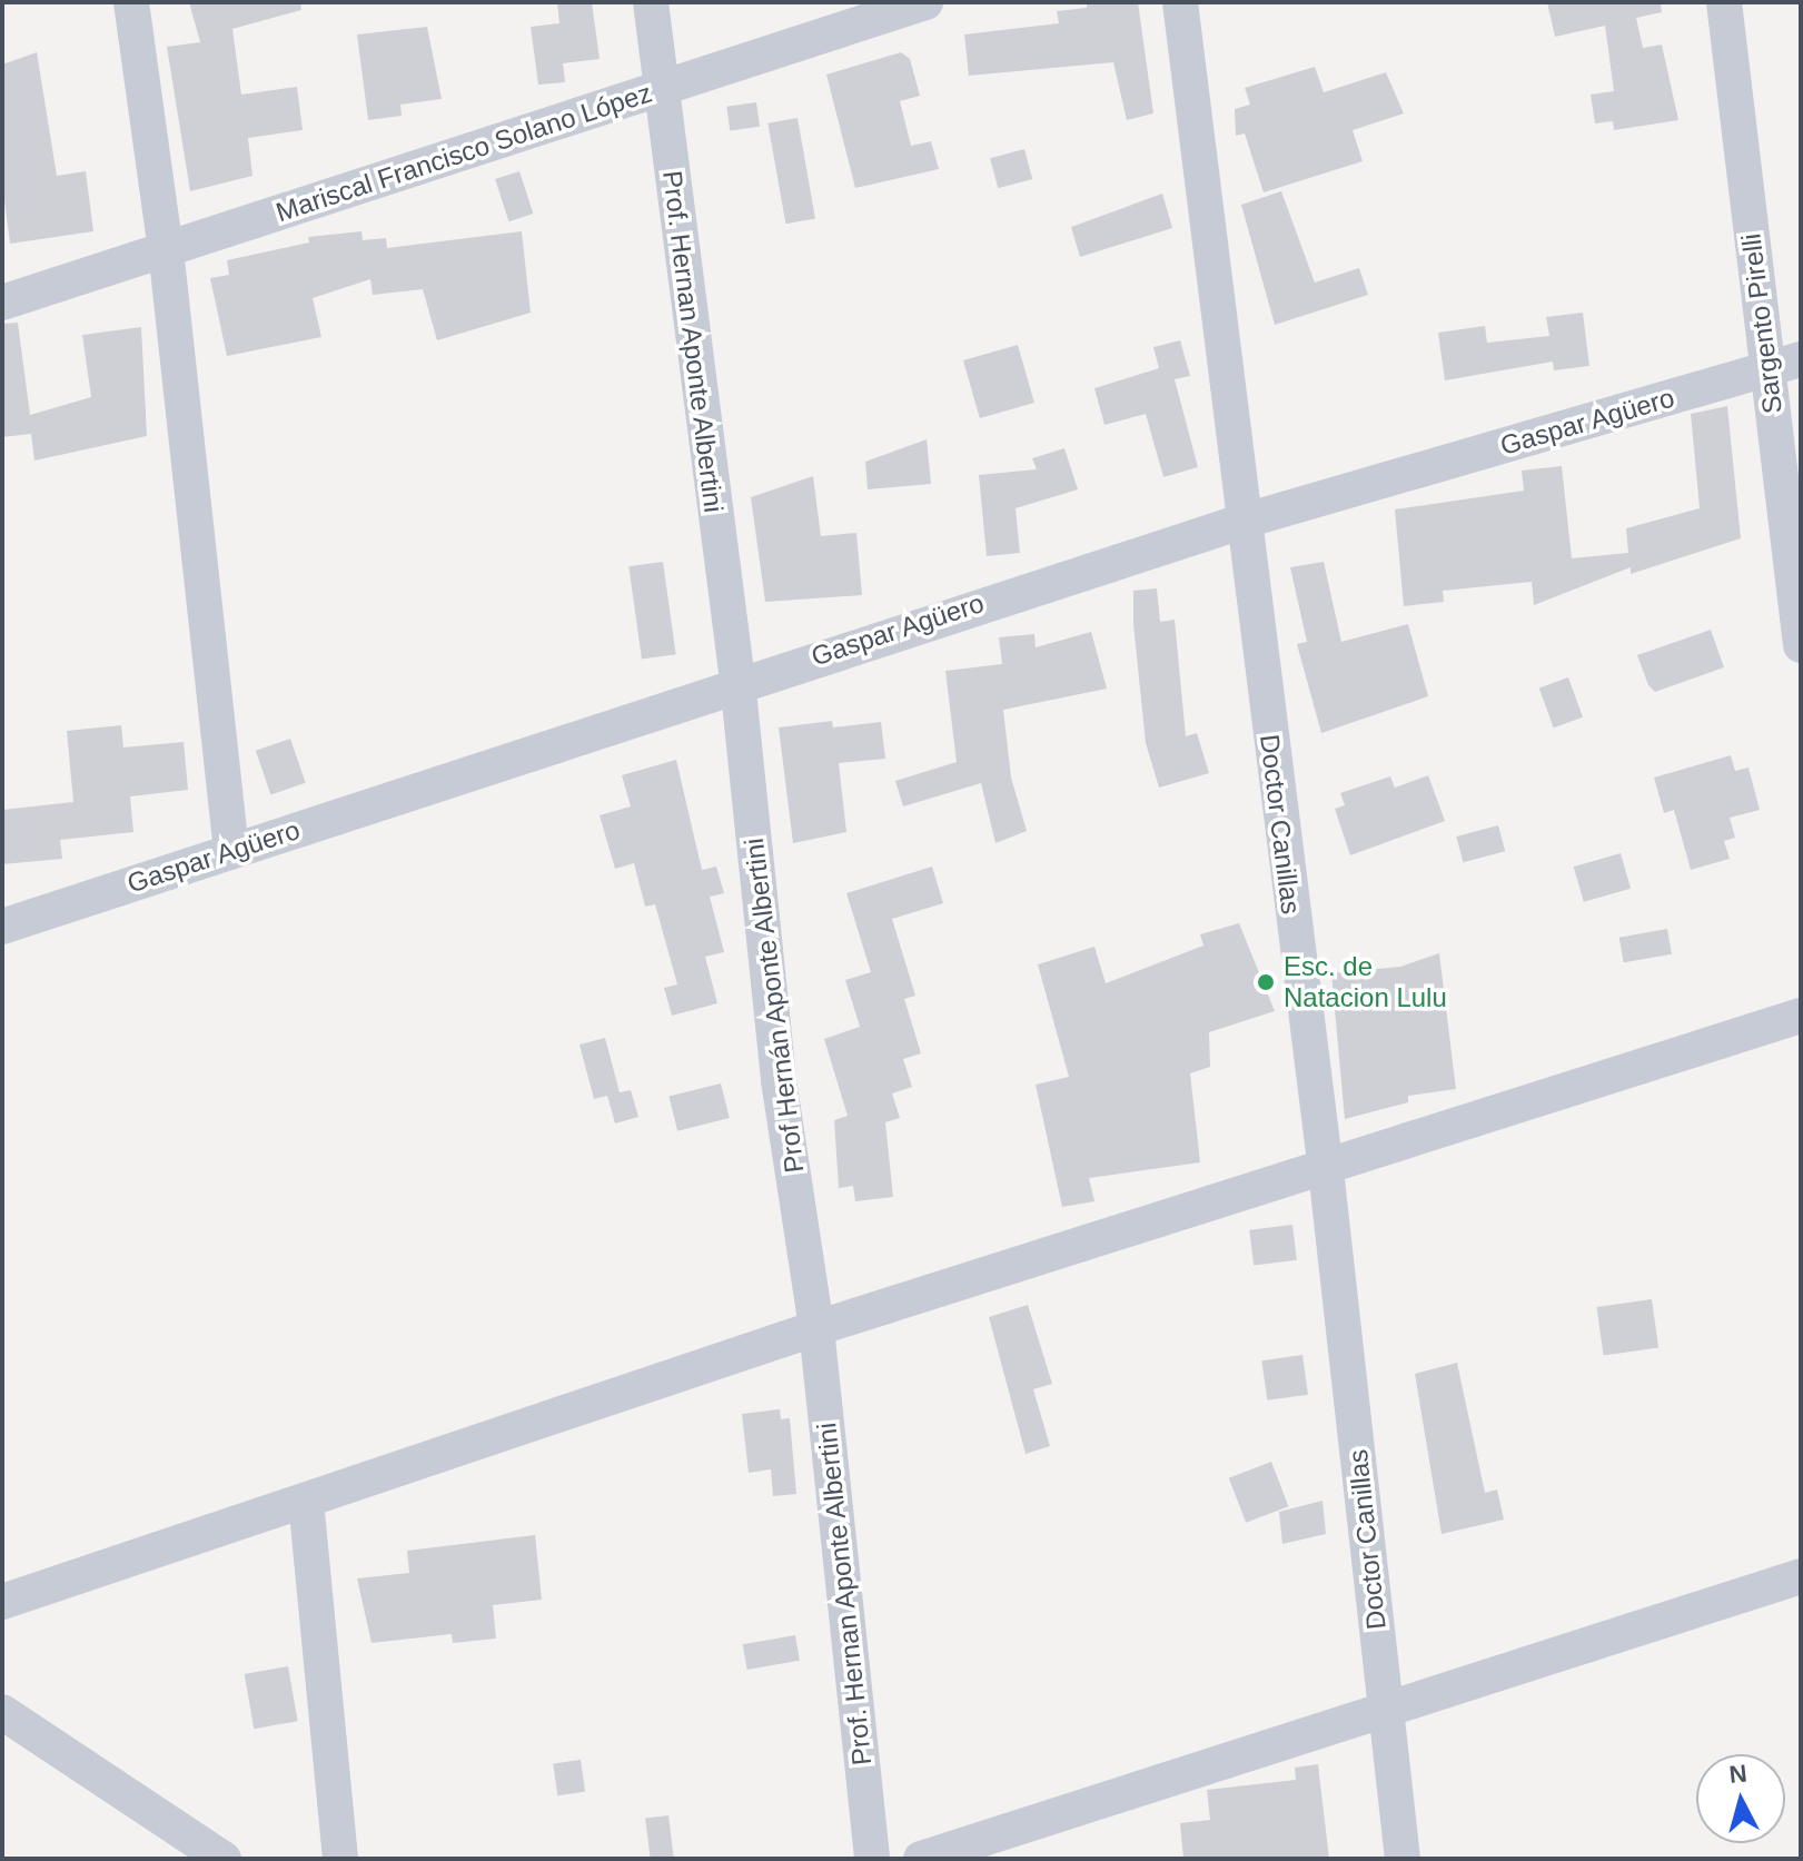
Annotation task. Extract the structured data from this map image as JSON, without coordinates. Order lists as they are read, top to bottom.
{
  "streets": {
    "street": [
      "Mariscal Francisco Solano López",
      "Sargento Pirelli",
      "Prof. Hernan Aponte Albertini",
      "Gaspar Agüero",
      "Doctor Canillas",
      "Prof Hernán Aponte Albertini"
    ]
  },
  "crossings": [
    ["Mariscal Francisco Solano López", "Prof. Hernan Aponte Albertini"],
    ["Sargento Pirelli", "Gaspar Agüero"],
    ["Prof. Hernan Aponte Albertini", "Gaspar Agüero"],
    ["Prof. Hernan Aponte Albertini", "Prof Hernán Aponte Albertini"],
    ["Gaspar Agüero", "Doctor Canillas"],
    ["Gaspar Agüero", "Prof Hernán Aponte Albertini"]
  ],
  "places": ["Esc. de Natacion Lulu"],
  "north": "top"
}
